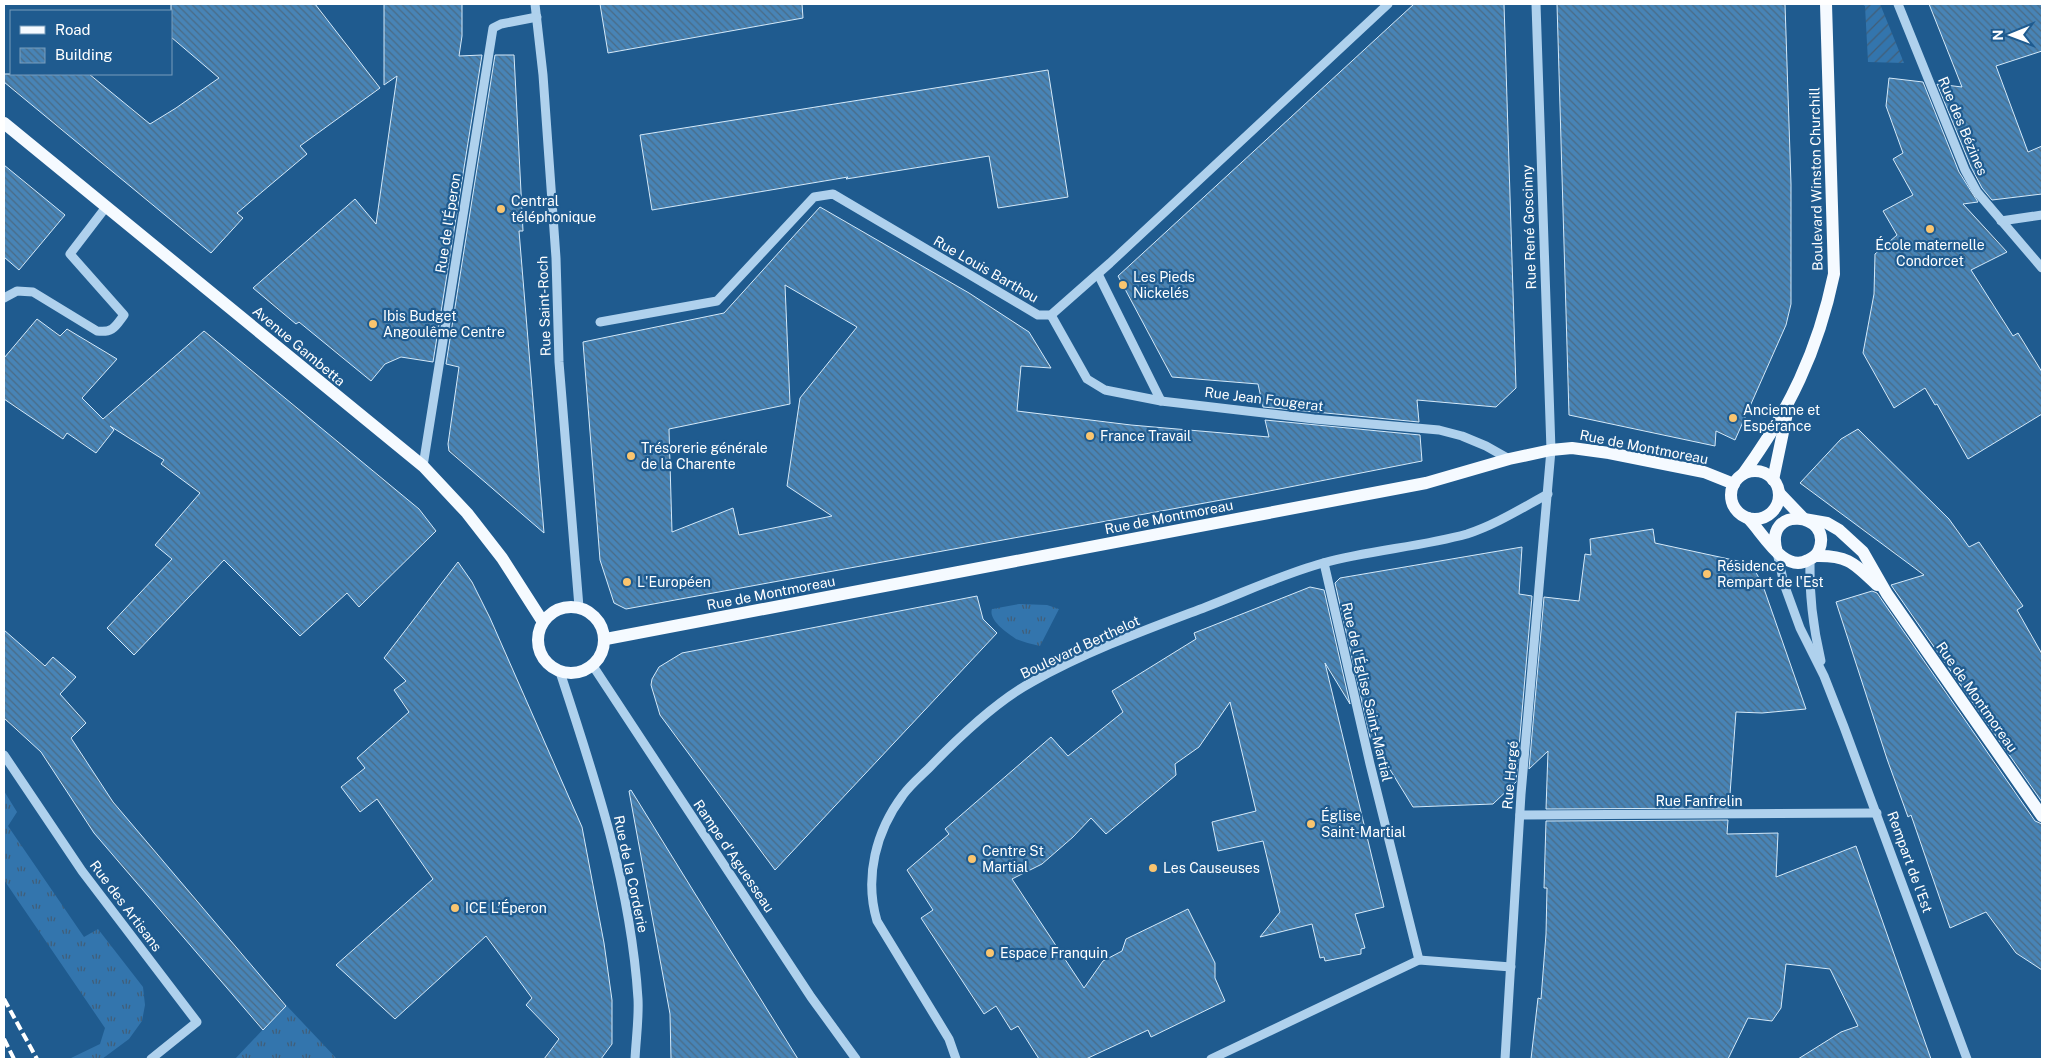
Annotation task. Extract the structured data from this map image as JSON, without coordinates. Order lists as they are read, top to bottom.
{
  "streets": {
    "main road": ["Boulevard Winston Churchill", "Avenue Gambetta", "Rue de Montmoreau"],
    "street": [
      "Rue des Bézines",
      "Rue de l'Éperon",
      "Rue René Goscinny",
      "Rue Louis Barthou",
      "Rue Saint-Roch",
      "Rue Jean Fougerat",
      "Boulevard Berthelot",
      "Rue de l'Église Saint-Martial",
      "Rue Hergé",
      "Rue Fanfrelin",
      "Rampe d'Aguesseau",
      "Rempart de l'Est",
      "Rue de la Corderie",
      "Rue des Artisans"
    ]
  },
  "crossings": [
    ["Boulevard Winston Churchill", "Rue de Montmoreau"],
    ["Rue de l'Éperon", "Rue Saint-Roch"],
    ["Rue de l'Éperon", "Avenue Gambetta"],
    ["Rue René Goscinny", "Rue de Montmoreau"],
    ["Rue René Goscinny", "Boulevard Berthelot"],
    ["Rue René Goscinny", "Rue Hergé"],
    ["Rue Louis Barthou", "Rue Jean Fougerat"],
    ["Rue Saint-Roch", "Avenue Gambetta"],
    ["Rue Saint-Roch", "Rue de Montmoreau"],
    ["Rue Saint-Roch", "Rampe d'Aguesseau"],
    ["Rue Saint-Roch", "Rue de la Corderie"],
    ["Avenue Gambetta", "Rue de Montmoreau"],
    ["Avenue Gambetta", "Rampe d'Aguesseau"],
    ["Avenue Gambetta", "Rue de la Corderie"],
    ["Rue Jean Fougerat", "Rue de Montmoreau"],
    ["Rue de Montmoreau", "Rampe d'Aguesseau"],
    ["Rue de Montmoreau", "Rempart de l'Est"],
    ["Rue de Montmoreau", "Rue de la Corderie"],
    ["Boulevard Berthelot", "Rue de l'Église Saint-Martial"],
    ["Boulevard Berthelot", "Rue Hergé"],
    ["Rue Hergé", "Rue Fanfrelin"],
    ["Rue Fanfrelin", "Rempart de l'Est"],
    ["Rampe d'Aguesseau", "Rue de la Corderie"]
  ],
  "places": [
    "Central téléphonique",
    "École maternelle Condorcet",
    "Les Pieds Nickelés",
    "Ibis Budget Angoulême Centre",
    "Ancienne et Espérance",
    "France Travail",
    "Trésorerie générale de la Charente",
    "Résidence Rempart de l'Est",
    "L'Européen",
    "Église Saint-Martial",
    "Centre St Martial",
    "Les Causeuses",
    "ICE L’Éperon",
    "Espace Franquin"
  ],
  "legend": ["Road", "Building"],
  "north": "left"
}
